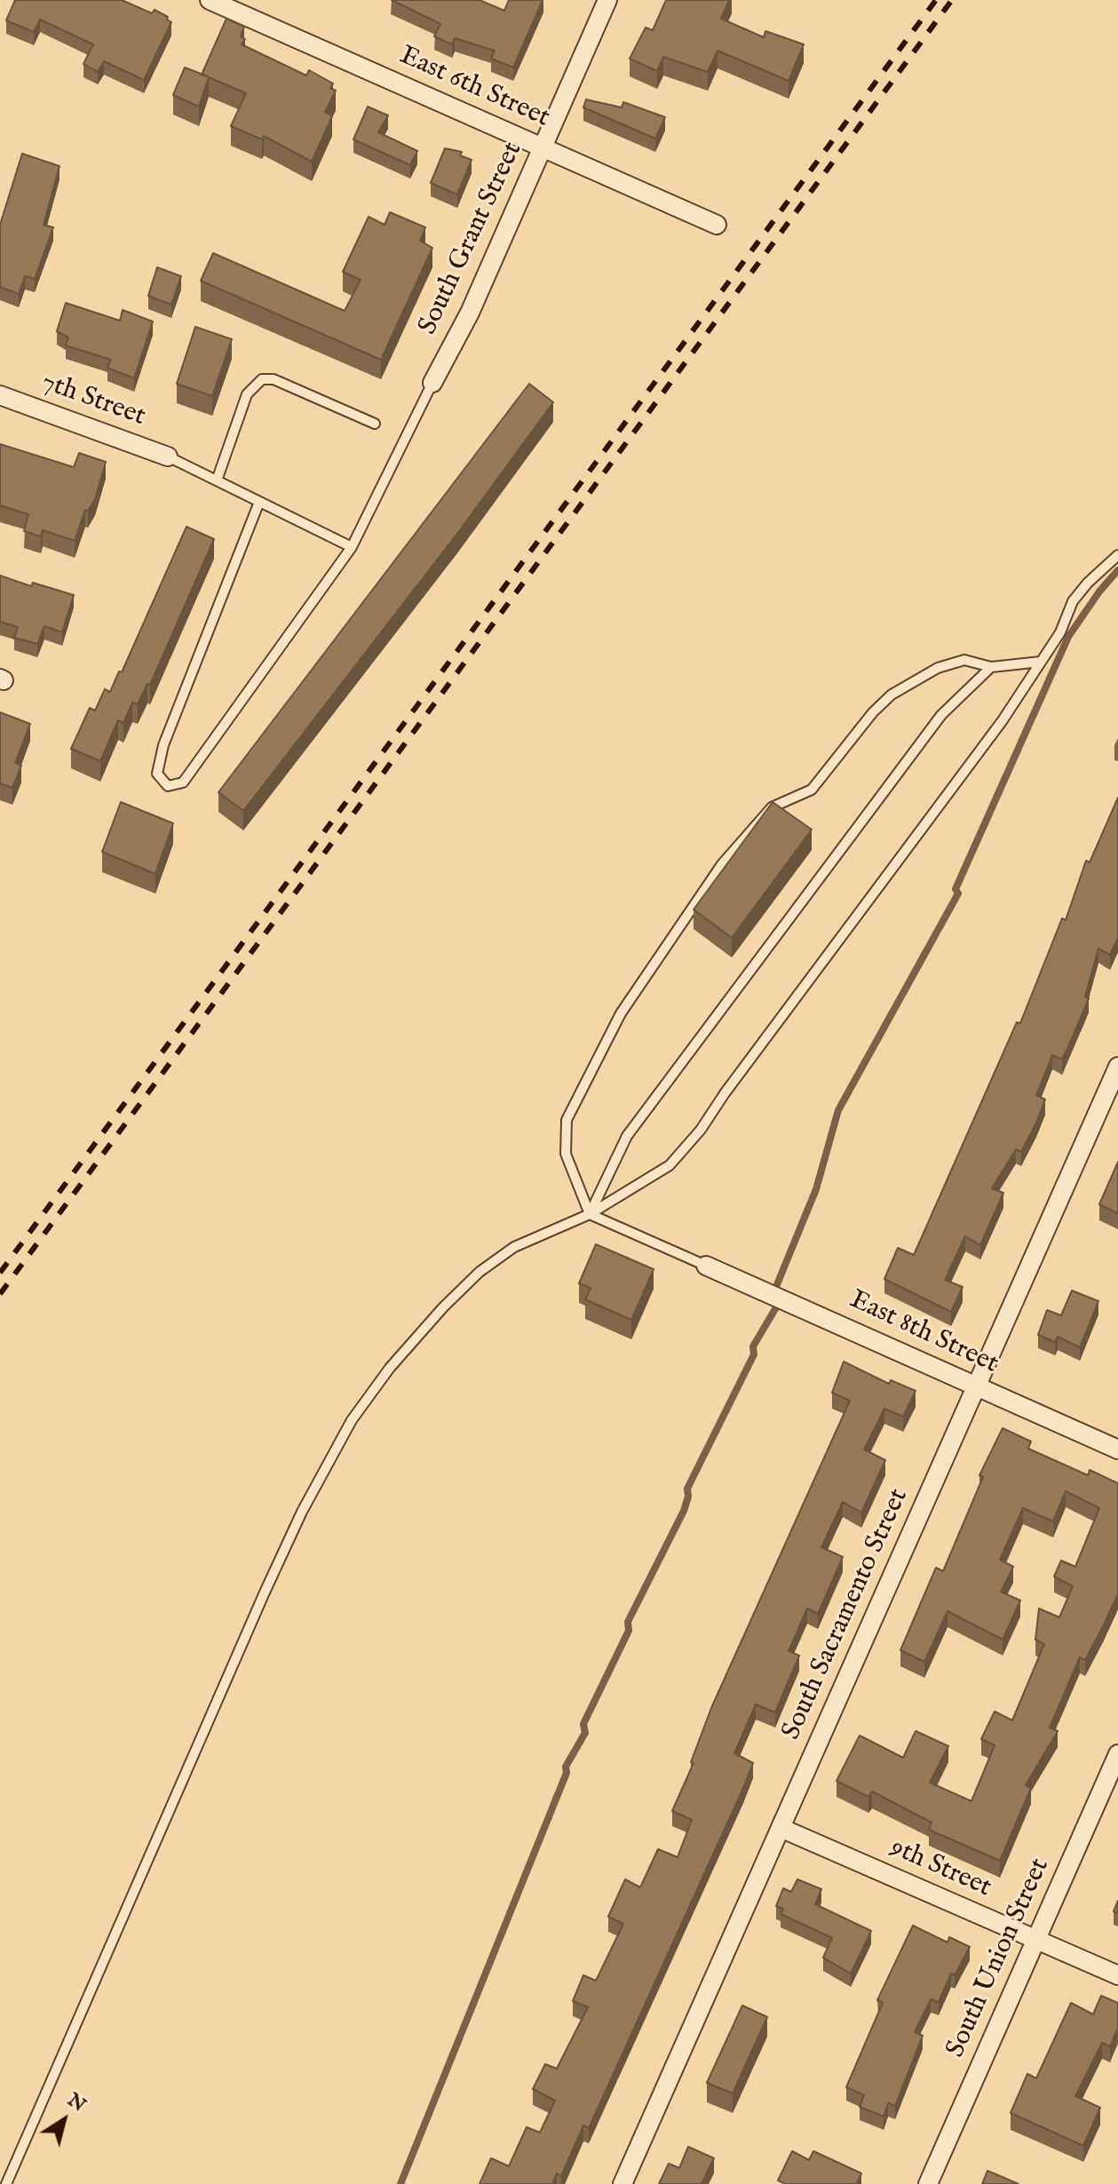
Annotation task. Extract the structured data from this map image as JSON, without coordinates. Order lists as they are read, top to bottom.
{
  "streets": {
    "street": [
      "East 6th Street",
      "South Grant Street",
      "7th Street",
      "East 8th Street",
      "South Sacramento Street",
      "9th Street",
      "South Union Street"
    ]
  },
  "crossings": [
    ["East 6th Street", "South Grant Street"],
    ["East 8th Street", "South Sacramento Street"],
    ["South Sacramento Street", "9th Street"],
    ["9th Street", "South Union Street"]
  ],
  "north": "top right"
}
